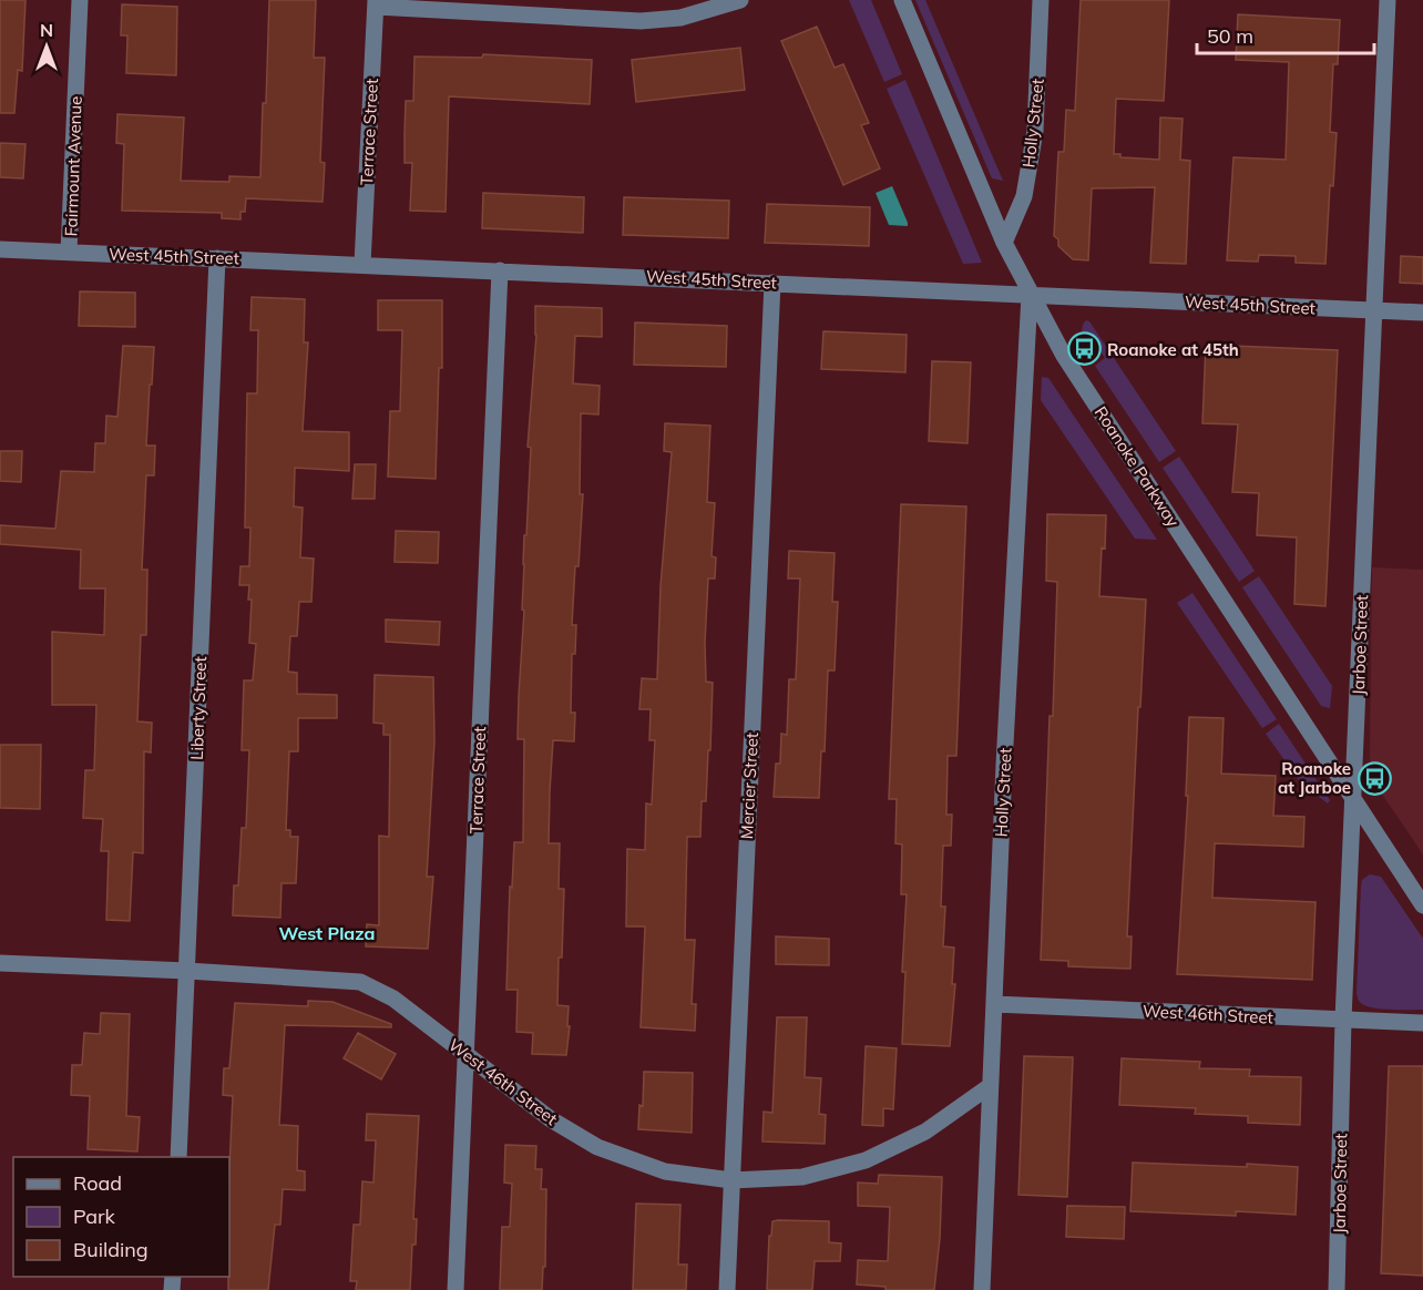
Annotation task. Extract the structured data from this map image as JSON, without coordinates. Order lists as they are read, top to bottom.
{
  "streets": {
    "street": [
      "Holly Street",
      "Terrace Street",
      "Fairmount Avenue",
      "West 45th Street",
      "Roanoke Parkway",
      "Jarboe Street",
      "Liberty Street",
      "Mercier Street",
      "West 46th Street"
    ]
  },
  "crossings": [
    ["Holly Street", "West 45th Street"],
    ["Holly Street", "Roanoke Parkway"],
    ["Holly Street", "West 46th Street"],
    ["Terrace Street", "West 45th Street"],
    ["Terrace Street", "West 46th Street"],
    ["Fairmount Avenue", "West 45th Street"],
    ["West 45th Street", "Roanoke Parkway"],
    ["West 45th Street", "Jarboe Street"],
    ["West 45th Street", "Liberty Street"],
    ["West 45th Street", "Mercier Street"],
    ["Roanoke Parkway", "Jarboe Street"],
    ["Jarboe Street", "West 46th Street"],
    ["Liberty Street", "West 46th Street"],
    ["Mercier Street", "West 46th Street"]
  ],
  "districts": ["West Plaza"],
  "places": {
    "bus stop": ["Roanoke at 45th", "Roanoke at Jarboe"]
  },
  "legend": ["Road", "Park", "Building"],
  "scale_bar": "50 m",
  "north": "top"
}
